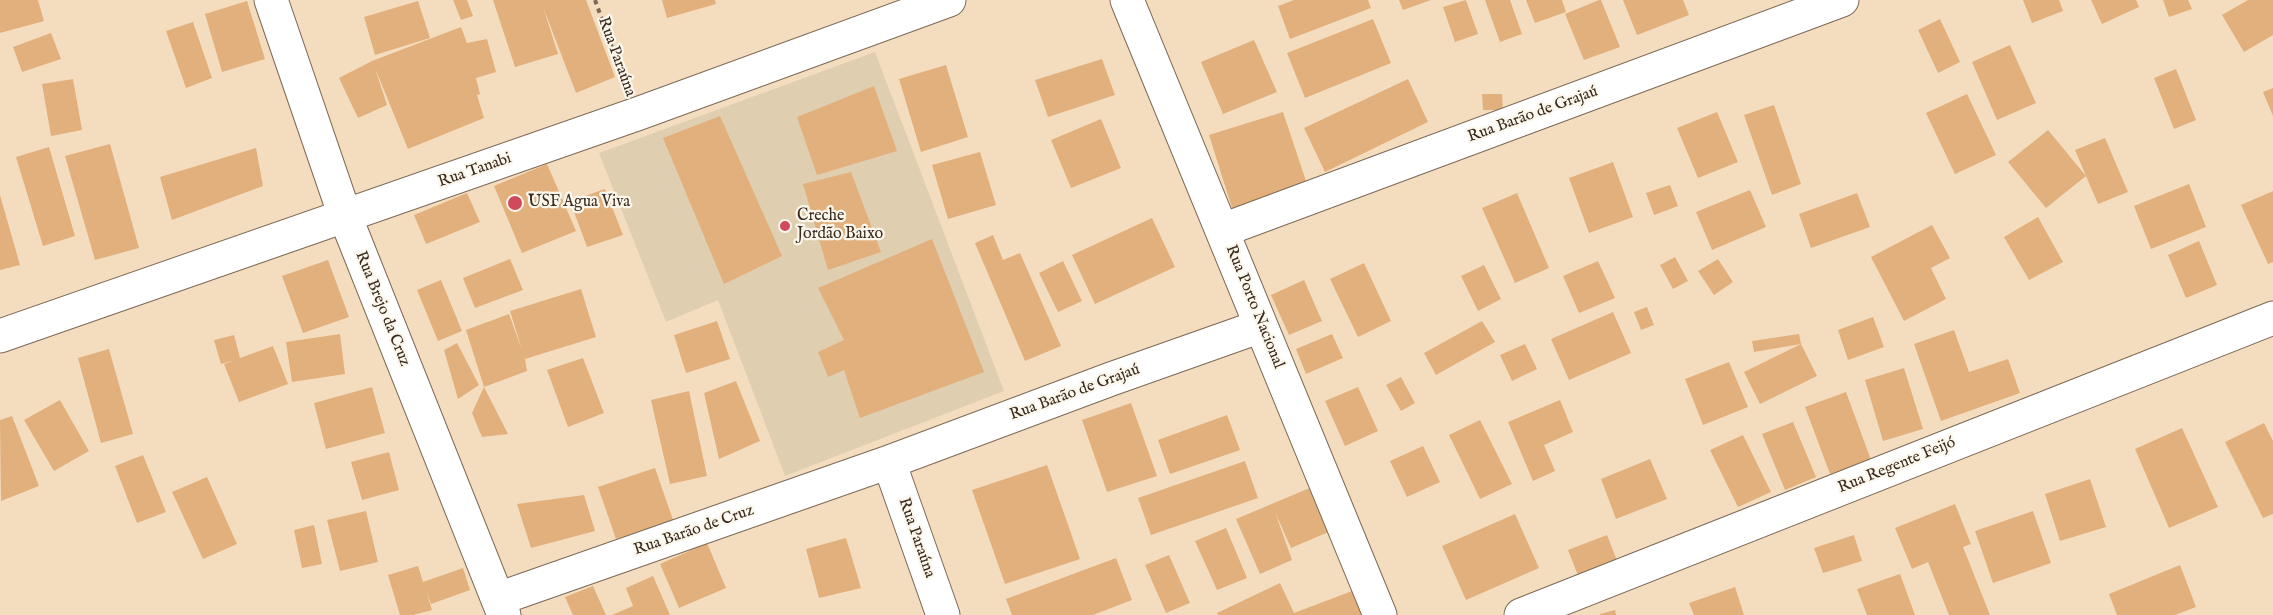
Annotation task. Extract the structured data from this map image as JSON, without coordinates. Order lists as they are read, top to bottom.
{
  "streets": {
    "street": [
      "Rua Paraúna",
      "Rua Barão de Grajaú",
      "Rua Tanabi",
      "Rua Porto Nacional",
      "Rua Brejo da Cruz",
      "Rua Regente Feijó",
      "Rua Barão de Cruz"
    ]
  },
  "crossings": [
    ["Rua Paraúna", "Rua Barão de Grajaú"],
    ["Rua Paraúna", "Rua Tanabi"],
    ["Rua Paraúna", "Rua Barão de Cruz"],
    ["Rua Barão de Grajaú", "Rua Porto Nacional"],
    ["Rua Barão de Grajaú", "Rua Barão de Cruz"],
    ["Rua Tanabi", "Rua Brejo da Cruz"],
    ["Rua Brejo da Cruz", "Rua Barão de Cruz"]
  ],
  "places": ["USF Agua Viva", "Creche Jordão Baixo"]
}
